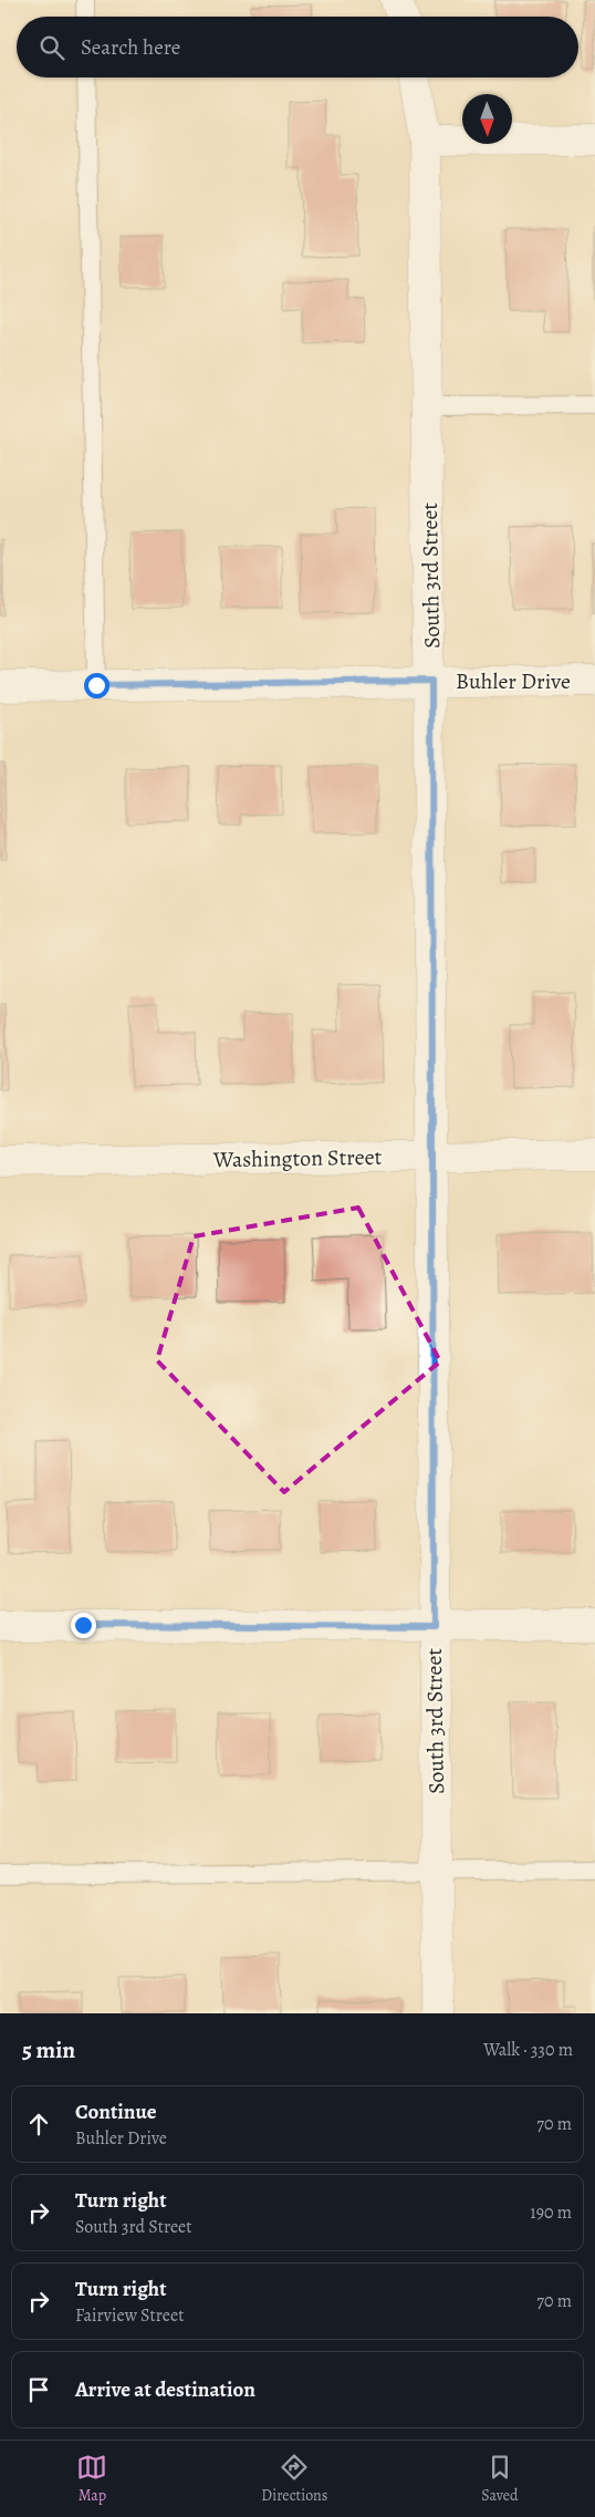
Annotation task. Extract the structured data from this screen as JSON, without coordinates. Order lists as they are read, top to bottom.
{
  "streets": {
    "street": ["South 3rd Street", "Buhler Drive", "Washington Street"]
  },
  "crossings": [
    ["South 3rd Street", "Buhler Drive"],
    ["South 3rd Street", "Washington Street"]
  ],
  "north": "bottom",
  "page": {
    "search": "Search here",
    "heading": ["5 min", "Walk · 330 m"],
    "list": [
      ["Continue", "Buhler Drive", "70 m"],
      ["Turn right", "South 3rd Street", "190 m"],
      ["Turn right", "Fairview Street", "70 m"],
      "Arrive at destination"
    ],
    "nav": ["Map", "Directions", "Saved"]
  }
}
